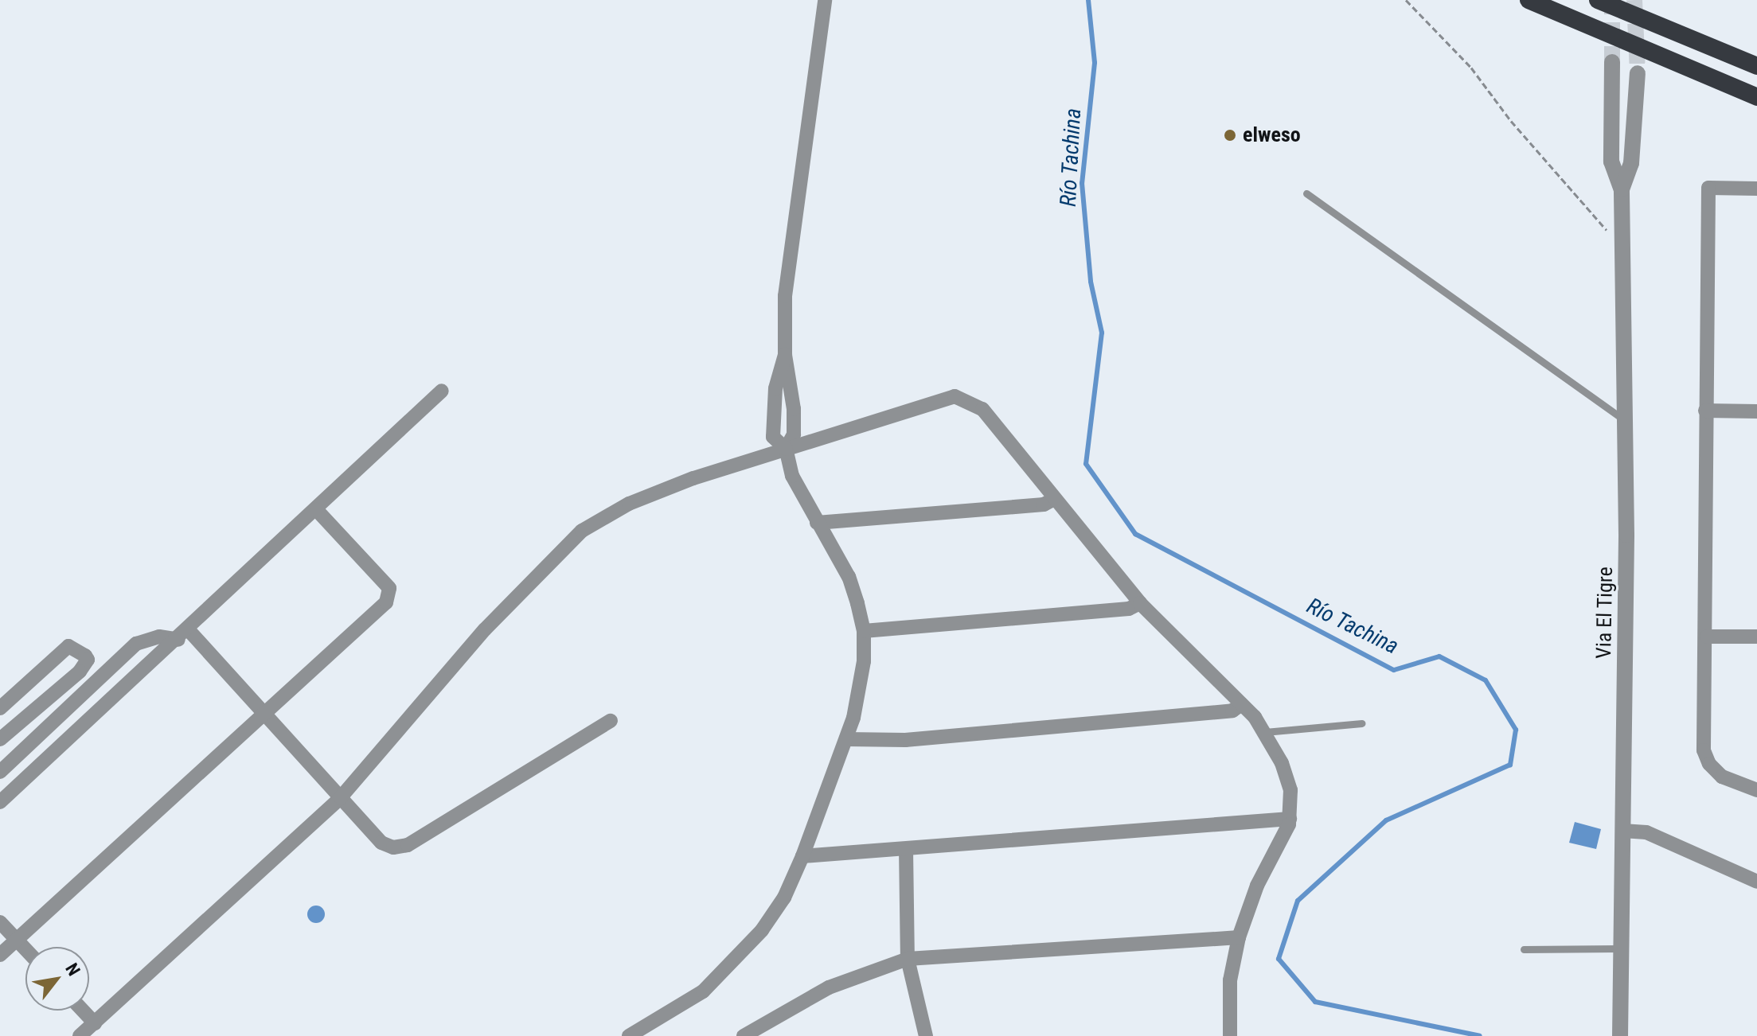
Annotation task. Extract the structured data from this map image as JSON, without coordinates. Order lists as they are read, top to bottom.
{
  "streets": {
    "street": ["Via El Tigre"]
  },
  "water": ["Río Tachina"],
  "places": ["elweso"],
  "north": "top right"
}
